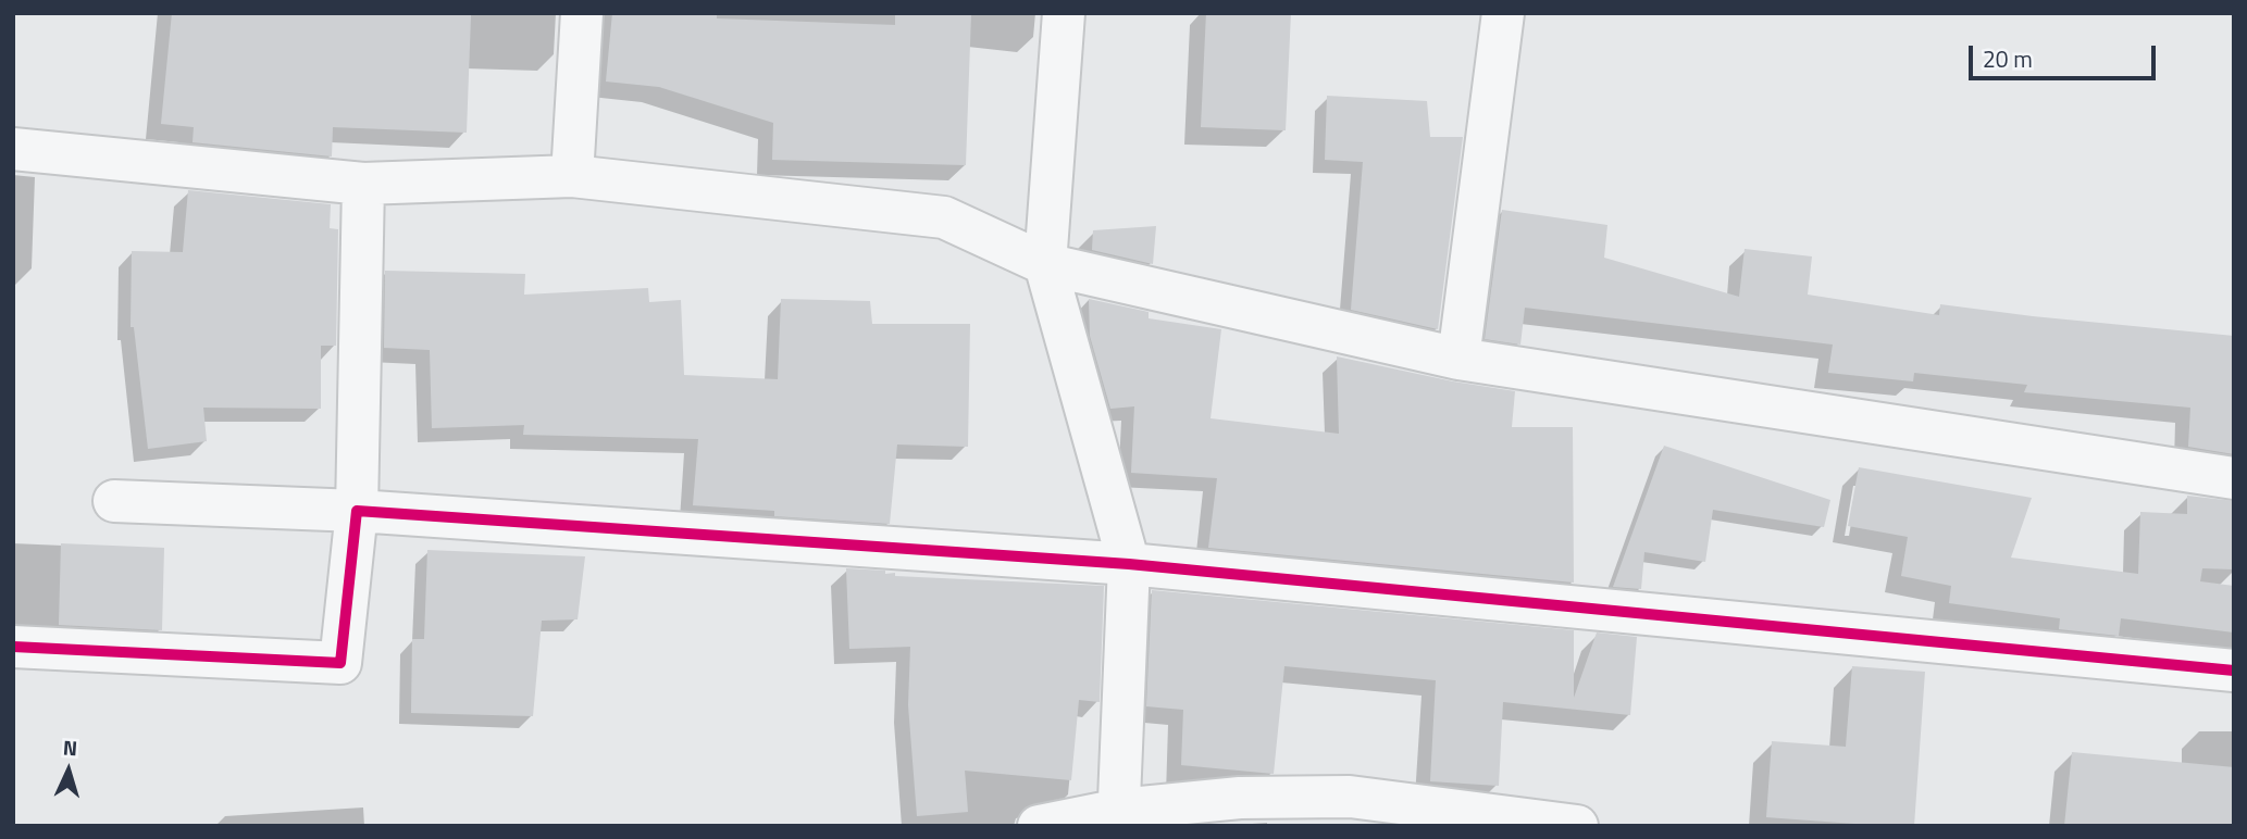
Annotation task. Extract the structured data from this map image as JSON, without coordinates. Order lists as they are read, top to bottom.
{
  "scale_bar": "20 m",
  "north": "top"
}
